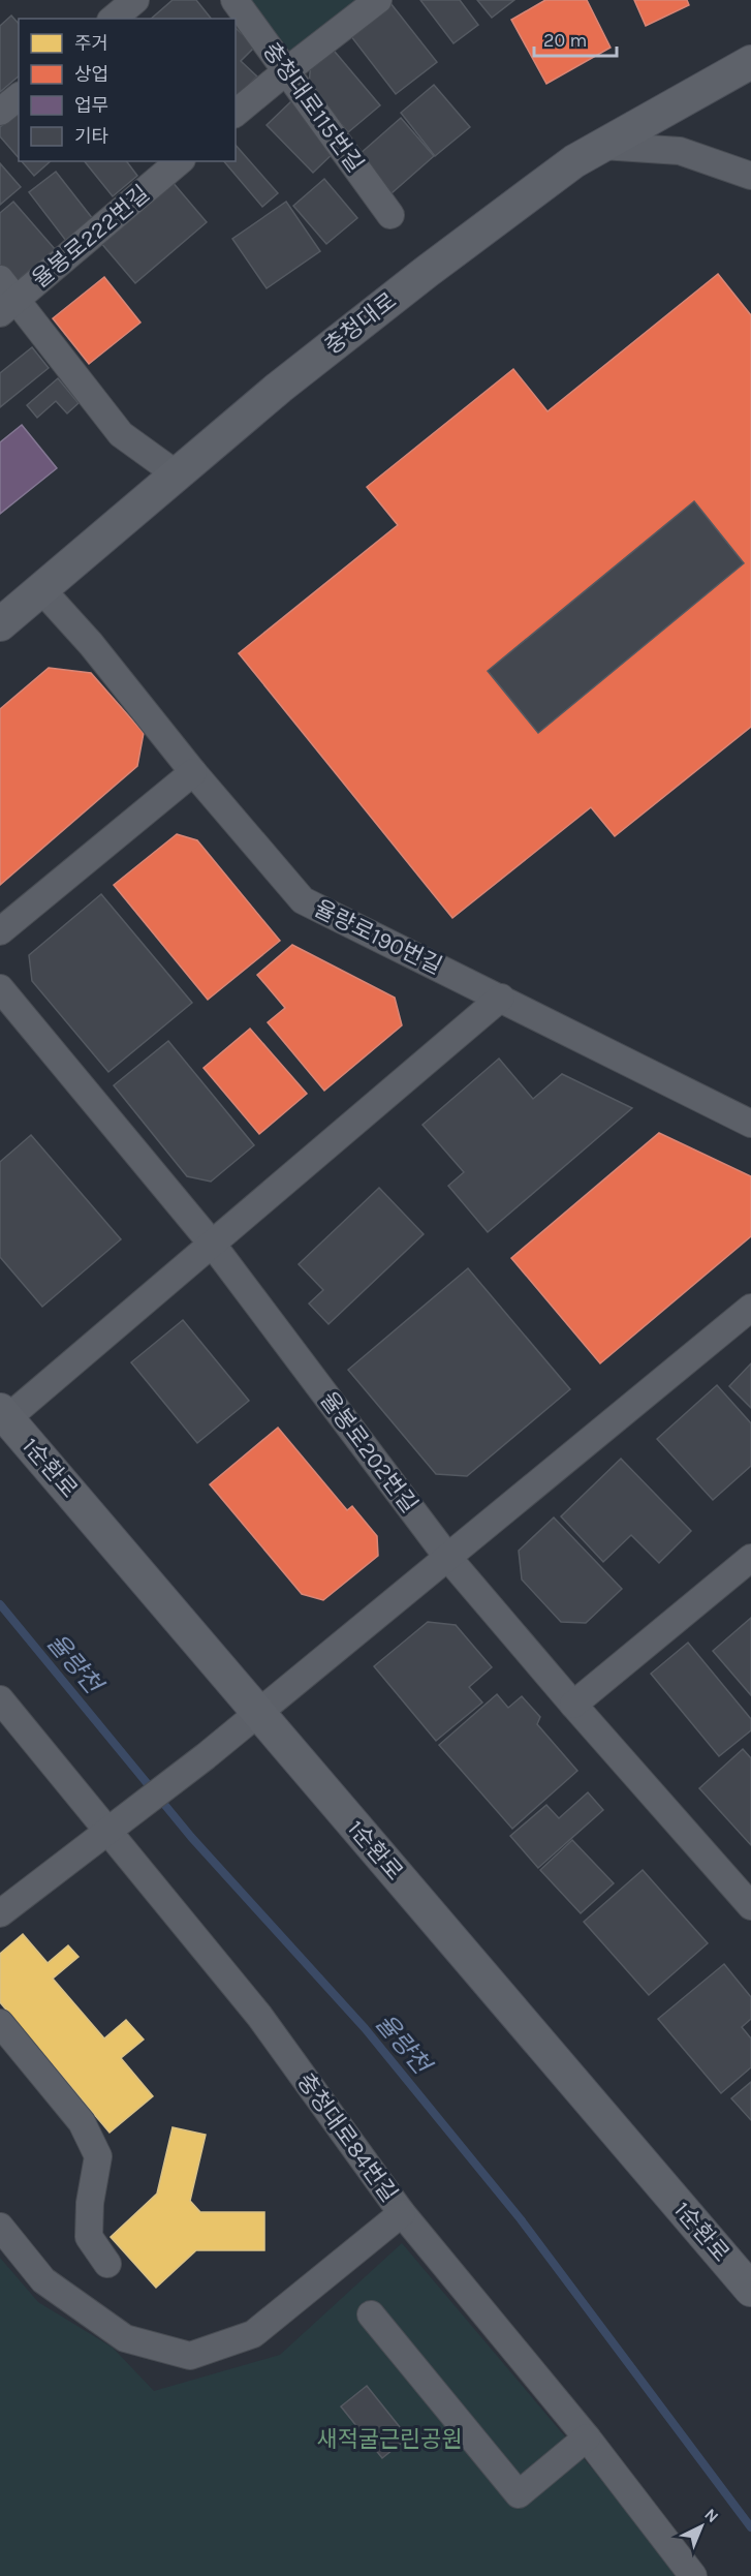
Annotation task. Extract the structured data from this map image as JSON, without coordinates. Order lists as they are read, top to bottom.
{
  "streets": {
    "main road": ["충청대로", "1순환로"],
    "street": [
      "충청대로115번길",
      "율봉로222번길",
      "율량로190번길",
      "율봉로202번길",
      "충청대로84번길"
    ]
  },
  "crossings": [
    ["충청대로", "율량로190번길"]
  ],
  "water": ["율량천"],
  "parks": ["새적굴근린공원"],
  "legend": [
    "주거",
    "상업",
    "업무",
    "기타"
  ],
  "scale_bar": "20 m",
  "north": "top right"
}
